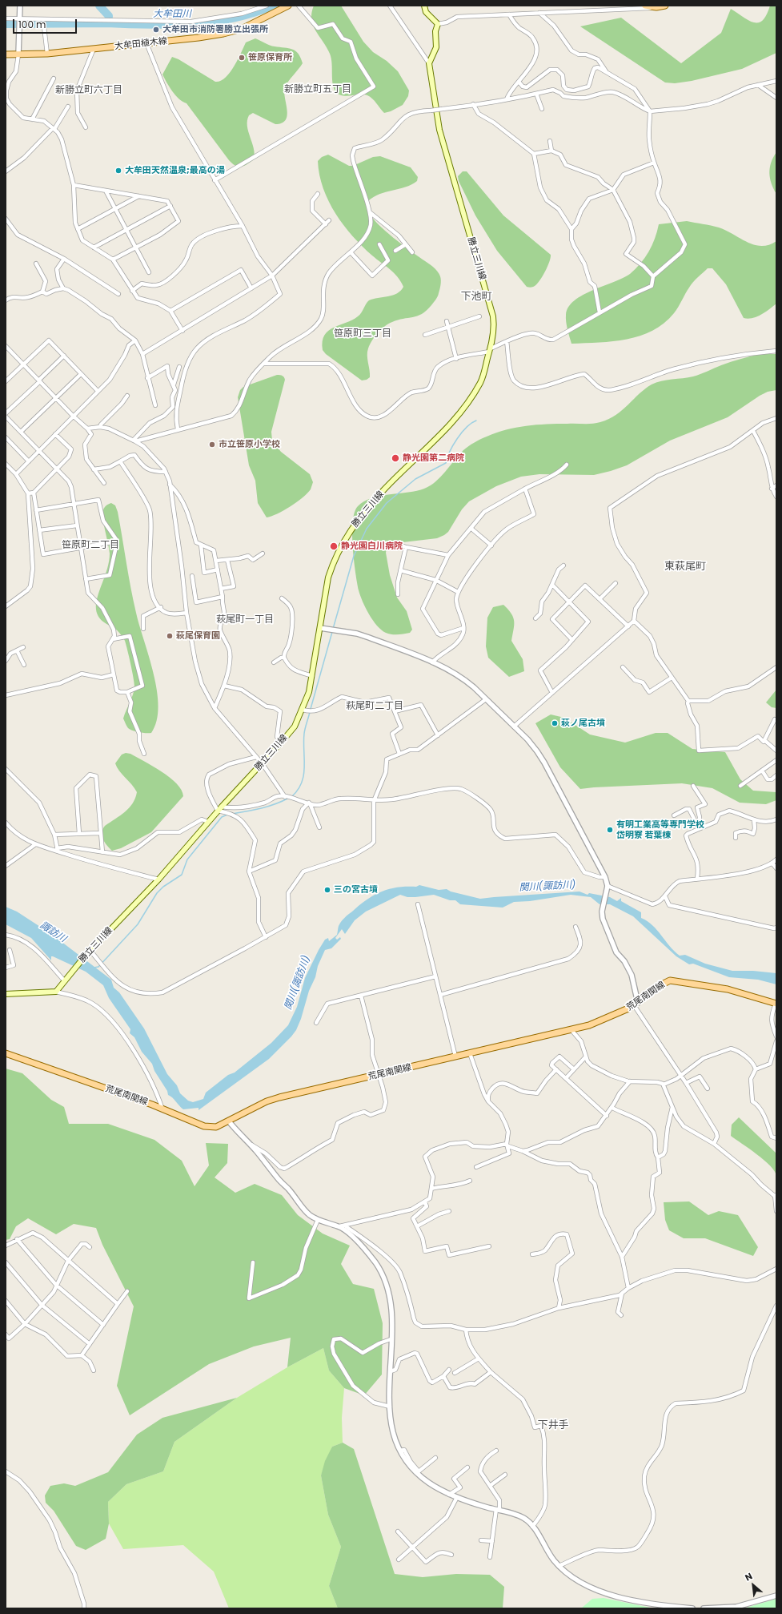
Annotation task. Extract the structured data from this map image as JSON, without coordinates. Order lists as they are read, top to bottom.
{
  "streets": {
    "main road": ["大牟田植木線", "勝立三川線", "荒尾南関線"]
  },
  "districts": [
    "新勝立町五丁目",
    "新勝立町六丁目",
    "下池町",
    "笹原町三丁目",
    "笹原町二丁目",
    "東萩尾町",
    "萩尾町一丁目",
    "萩尾町二丁目",
    "下井手"
  ],
  "water": ["大牟田川", "関川(諏訪川)", "諏訪川"],
  "places": [
    "大牟田市消防署勝立出張所",
    "笹原保育所",
    "大牟田天然温泉;最高の湯",
    "市立笹原小学校",
    "静光園第二病院",
    "静光園白川病院",
    "萩尾保育園",
    "萩ノ尾古墳",
    "有明工業高等専門学校 岱明寮 若葉棟",
    "三の宮古墳"
  ],
  "scale_bar": "100 m",
  "north": "top left"
}
